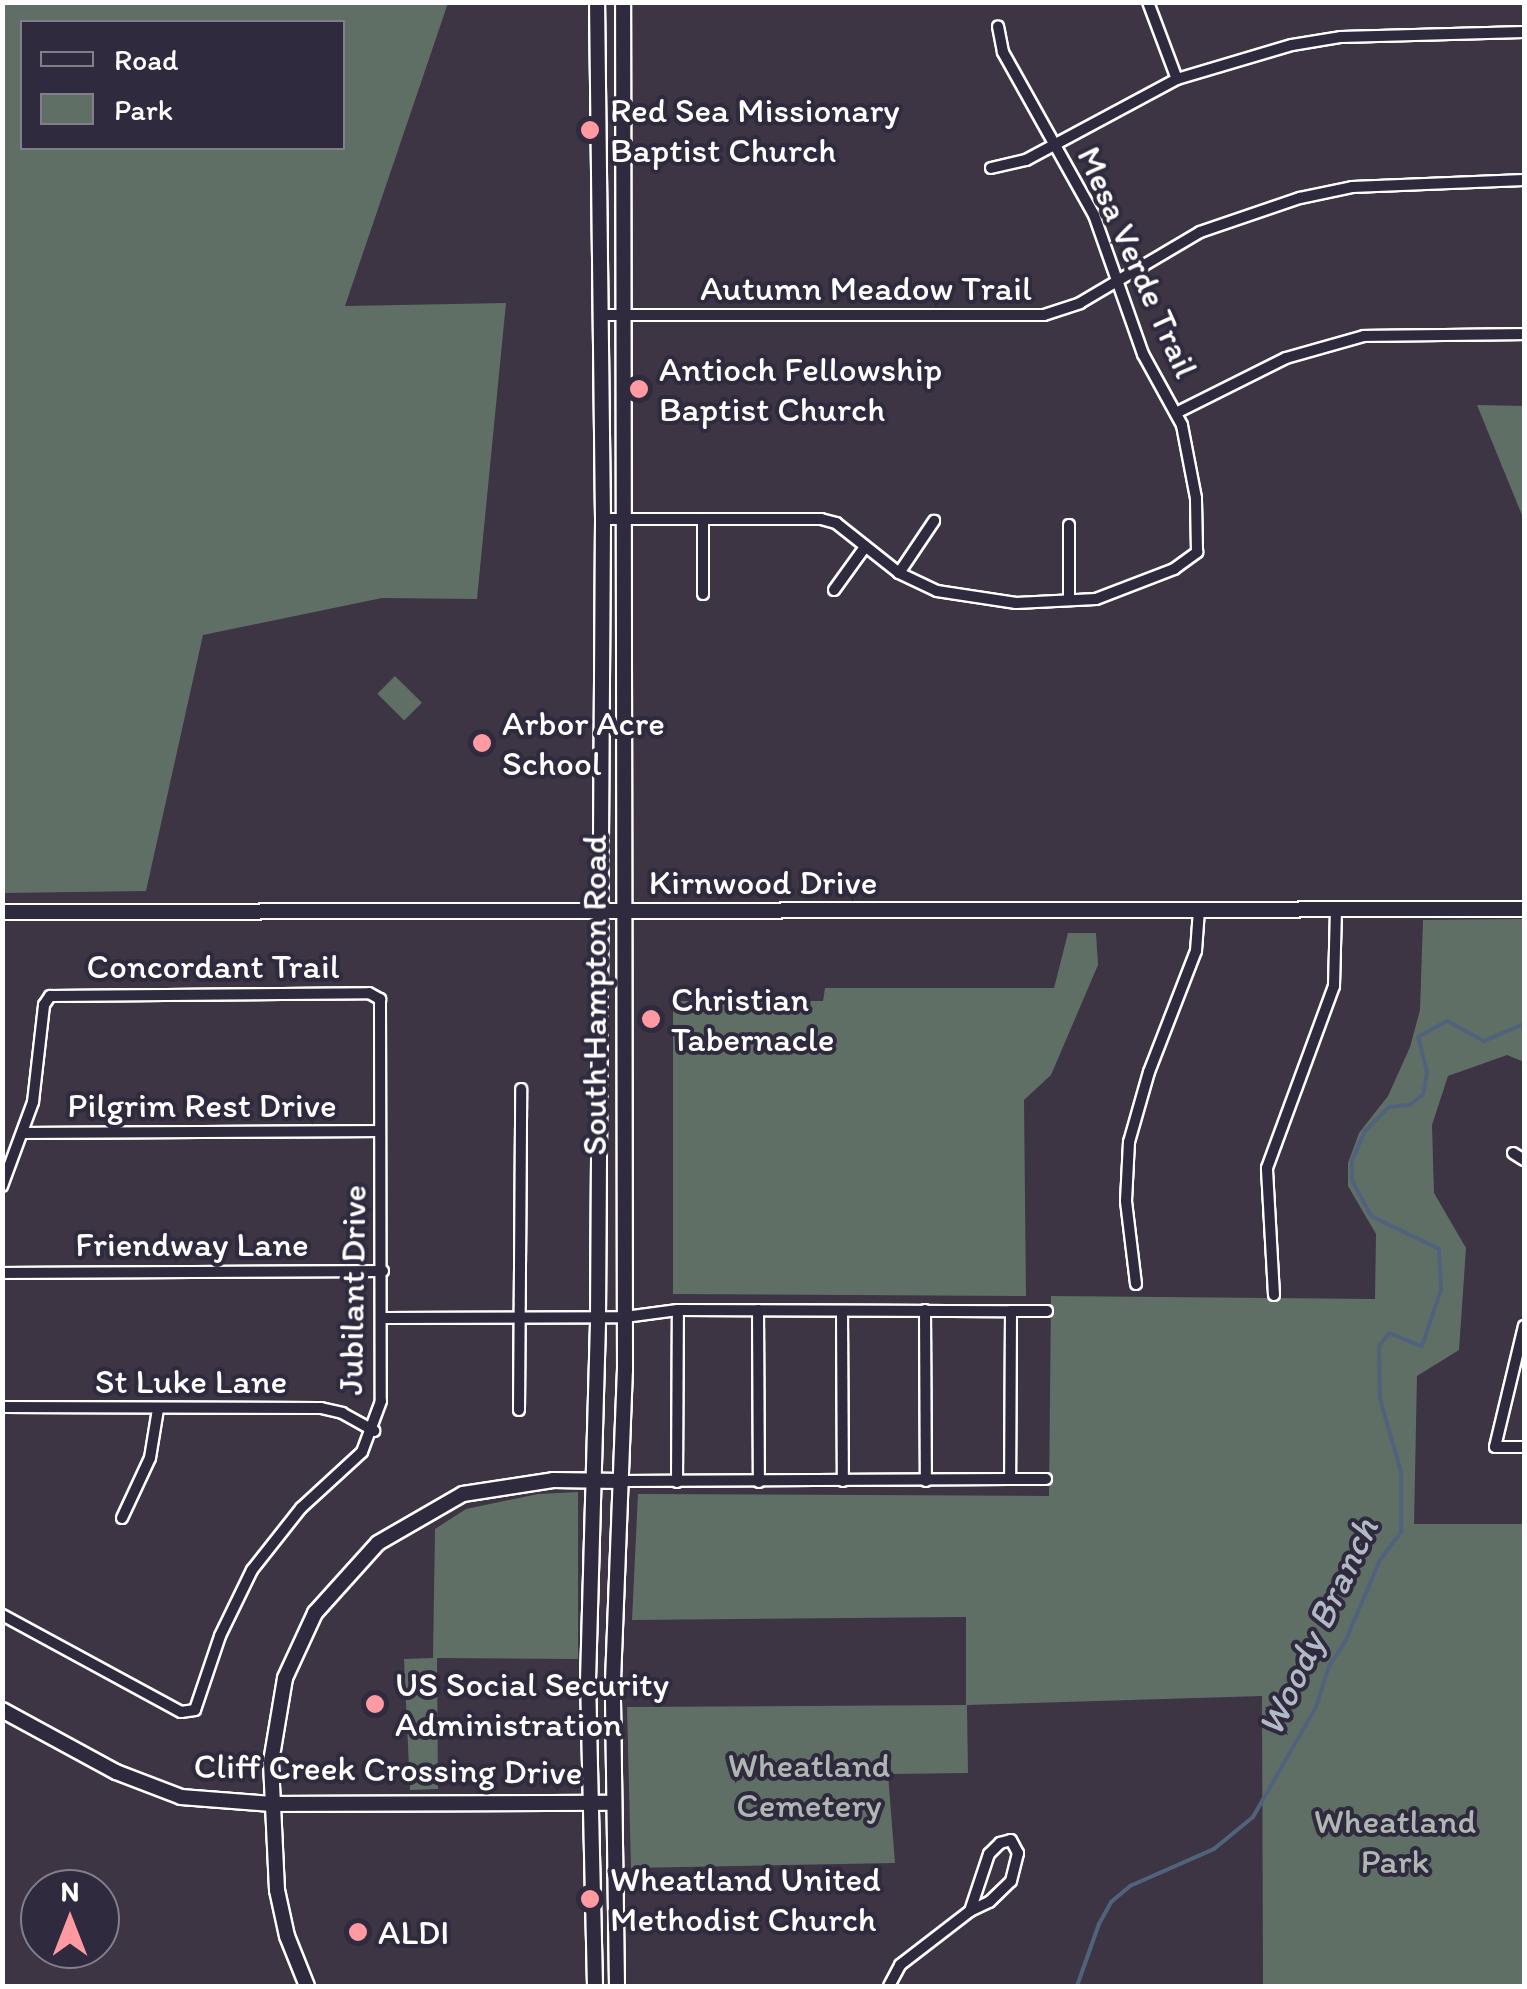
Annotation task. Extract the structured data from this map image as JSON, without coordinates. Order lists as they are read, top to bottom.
{
  "streets": {
    "main road": ["Kirnwood Drive", "South Hampton Road", "Cliff Creek Crossing Drive"],
    "street": [
      "Mesa Verde Trail",
      "Autumn Meadow Trail",
      "Concordant Trail",
      "Pilgrim Rest Drive",
      "Friendway Lane",
      "Jubilant Drive",
      "St Luke Lane"
    ]
  },
  "crossings": [
    ["Mesa Verde Trail", "Autumn Meadow Trail"],
    ["Autumn Meadow Trail", "South Hampton Road"],
    ["Kirnwood Drive", "South Hampton Road"],
    ["Concordant Trail", "Pilgrim Rest Drive"],
    ["Concordant Trail", "Jubilant Drive"],
    ["South Hampton Road", "Cliff Creek Crossing Drive"],
    ["Pilgrim Rest Drive", "Jubilant Drive"],
    ["Friendway Lane", "Jubilant Drive"],
    ["Jubilant Drive", "St Luke Lane"]
  ],
  "water": ["Woody Branch"],
  "parks": ["Wheatland Cemetery", "Wheatland Park"],
  "places": [
    "Red Sea Missionary Baptist Church",
    "Antioch Fellowship Baptist Church",
    "Arbor Acre School",
    "Christian Tabernacle",
    "US Social Security Administration",
    "Wheatland United Methodist Church",
    "ALDI"
  ],
  "legend": ["Road", "Park"],
  "north": "top"
}
